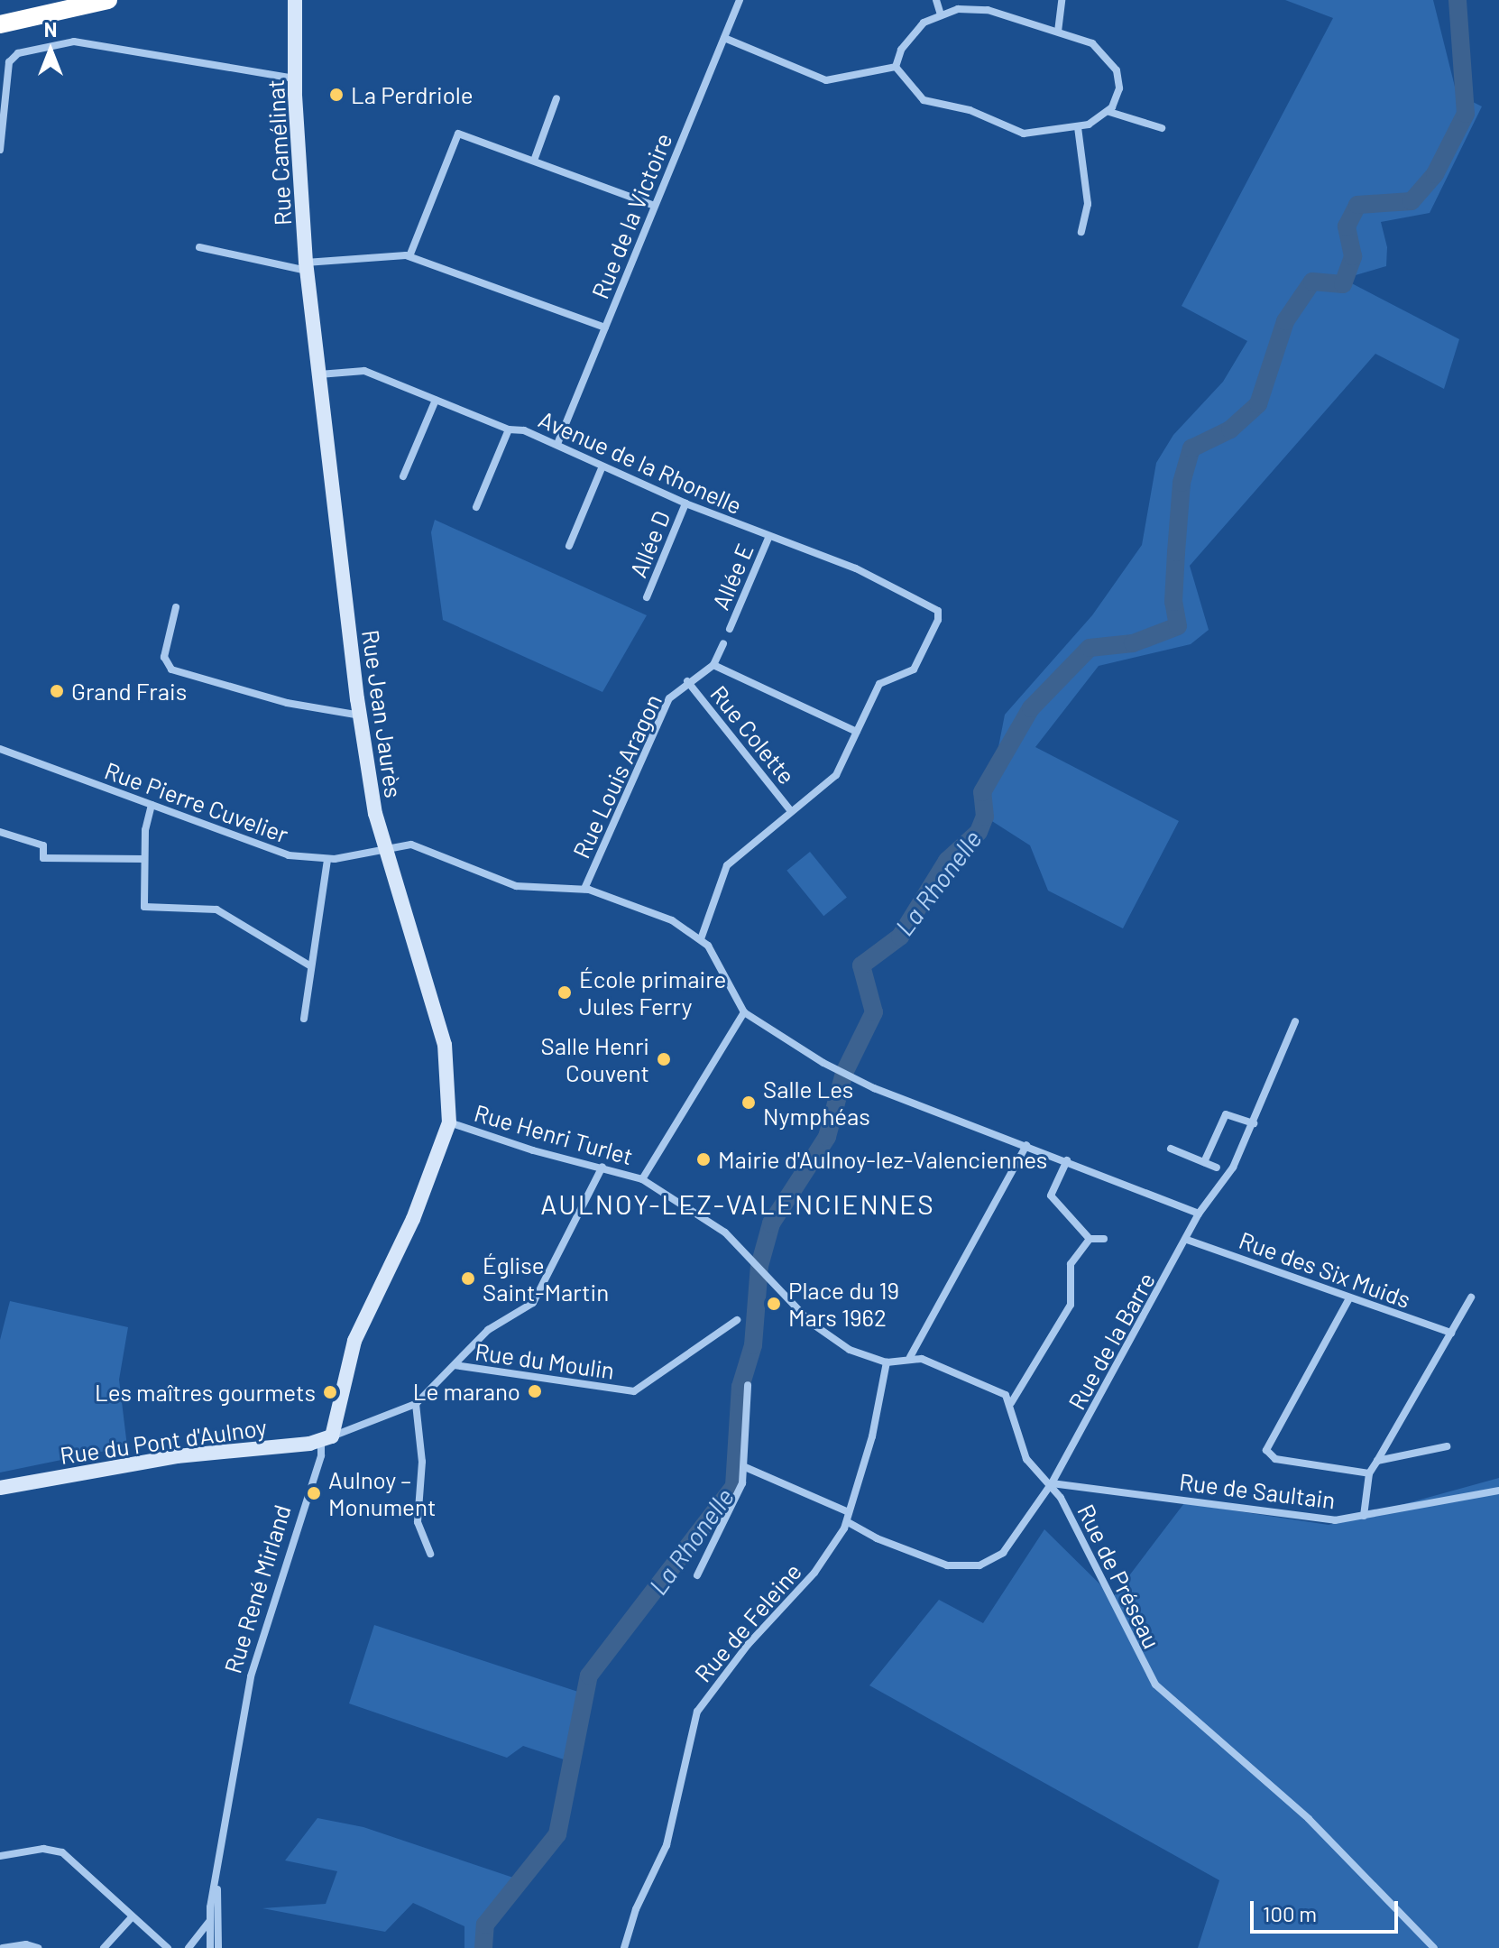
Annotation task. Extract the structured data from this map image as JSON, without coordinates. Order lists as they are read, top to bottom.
{
  "streets": {
    "street": [
      "Rue Camélinat",
      "Rue de la Victoire",
      "Avenue de la Rhonelle",
      "Allée D",
      "Allée E",
      "Rue Jean Jaurès",
      "Rue Colette",
      "Rue Louis Aragon",
      "Rue Pierre Cuvelier",
      "Rue Henri Turlet",
      "Rue des Six Muids",
      "Rue de la Barre",
      "Rue du Moulin",
      "Rue du Pont d'Aulnoy",
      "Rue de Saultain",
      "Rue de Préseau",
      "Rue René Mirland",
      "Rue de Feleine"
    ]
  },
  "crossings": [
    ["Rue Camélinat", "Rue Jean Jaurès"],
    ["Rue de la Victoire", "Avenue de la Rhonelle"],
    ["Avenue de la Rhonelle", "Allée D"],
    ["Avenue de la Rhonelle", "Allée E"],
    ["Avenue de la Rhonelle", "Rue Jean Jaurès"],
    ["Rue Jean Jaurès", "Rue Pierre Cuvelier"],
    ["Rue Jean Jaurès", "Rue Henri Turlet"],
    ["Rue Jean Jaurès", "Rue René Mirland"],
    ["Rue Colette", "Rue Louis Aragon"],
    ["Rue Louis Aragon", "Rue Pierre Cuvelier"],
    ["Rue Henri Turlet", "Rue de la Barre"],
    ["Rue Henri Turlet", "Rue de Saultain"],
    ["Rue Henri Turlet", "Rue de Préseau"],
    ["Rue Henri Turlet", "Rue René Mirland"],
    ["Rue Henri Turlet", "Rue de Feleine"],
    ["Rue des Six Muids", "Rue de la Barre"],
    ["Rue de la Barre", "Rue de Saultain"],
    ["Rue de la Barre", "Rue de Préseau"],
    ["Rue de la Barre", "Rue de Feleine"],
    ["Rue du Pont d'Aulnoy", "Rue René Mirland"],
    ["Rue de Saultain", "Rue de Préseau"],
    ["Rue de Saultain", "Rue de Feleine"],
    ["Rue de Préseau", "Rue de Feleine"]
  ],
  "districts": ["AULNOY-LEZ-VALENCIENNES"],
  "water": ["La Rhonelle"],
  "places": [
    "La Perdriole",
    "Grand Frais",
    "École primaire Jules Ferry",
    "Salle Henri Couvent",
    "Salle Les Nymphéas",
    "Mairie d'Aulnoy-lez-Valenciennes",
    "Église Saint-Martin",
    "Place du 19 Mars 1962",
    "Le marano",
    "Les maîtres gourmets",
    "Aulnoy – Monument"
  ],
  "scale_bar": "100 m",
  "north": "top"
}
